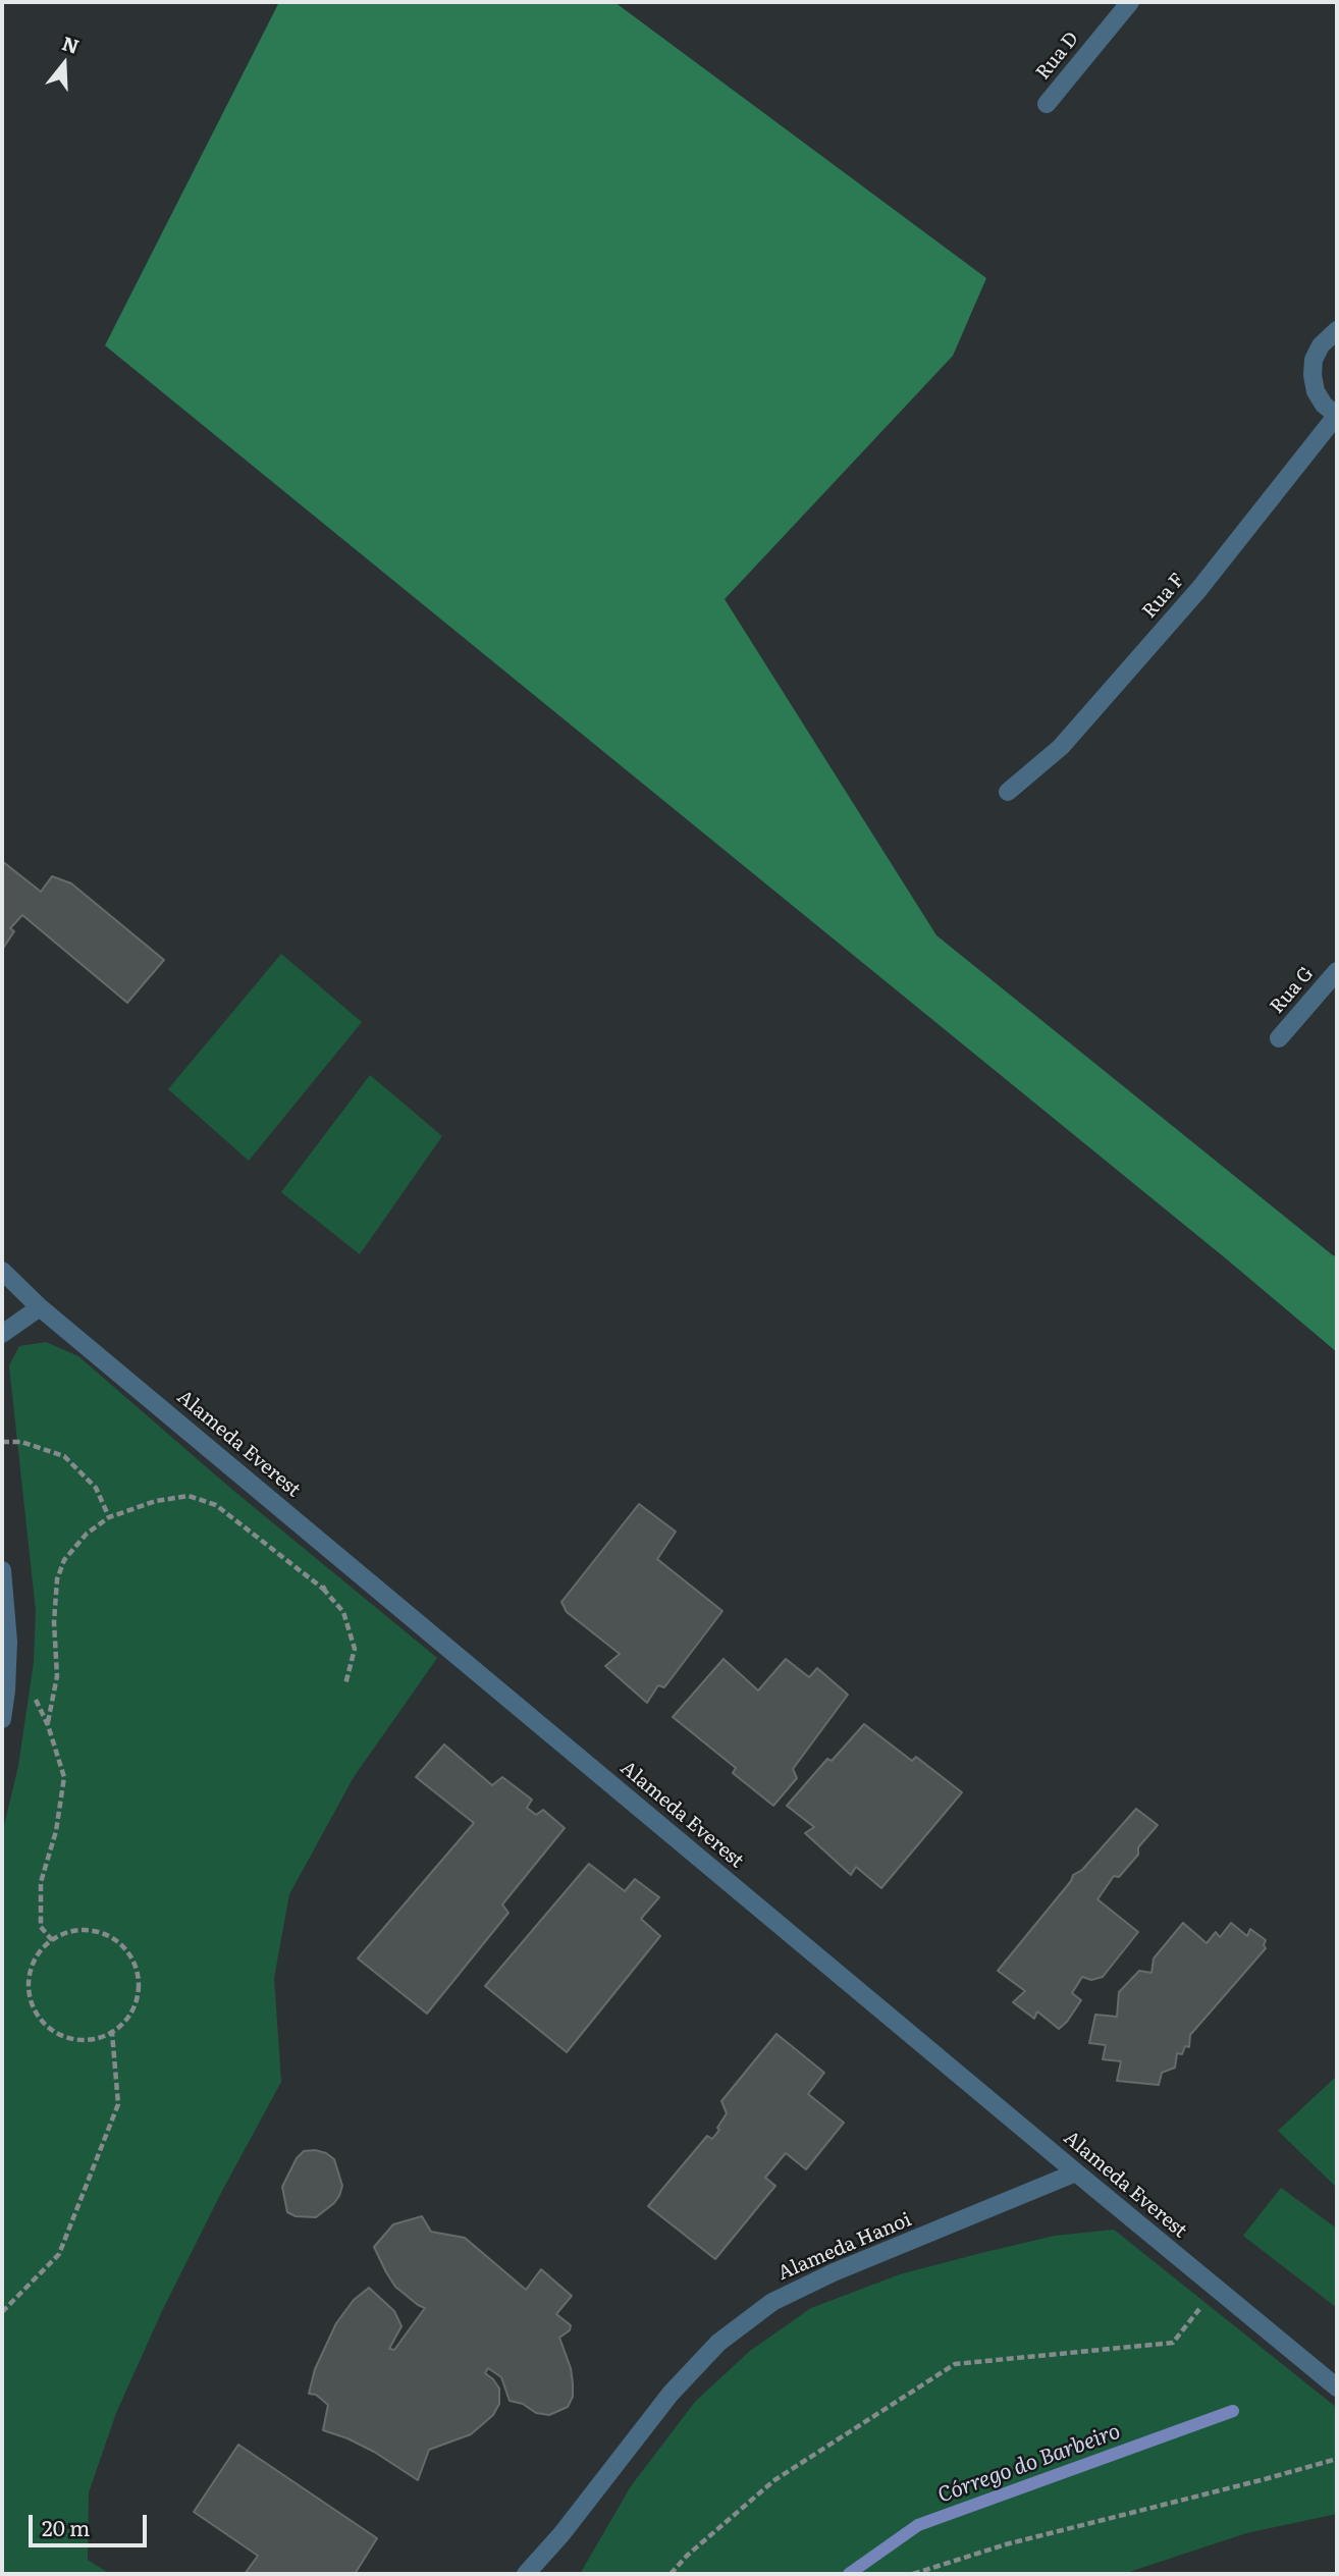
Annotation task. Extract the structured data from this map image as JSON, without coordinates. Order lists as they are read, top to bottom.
{
  "streets": {
    "street": [
      "Rua D",
      "Rua F",
      "Rua G",
      "Alameda Everest",
      "Alameda Hanoi"
    ]
  },
  "crossings": [
    ["Alameda Everest", "Alameda Hanoi"]
  ],
  "water": ["Córrego do Barbeiro"],
  "scale_bar": "20 m",
  "north": "top"
}
